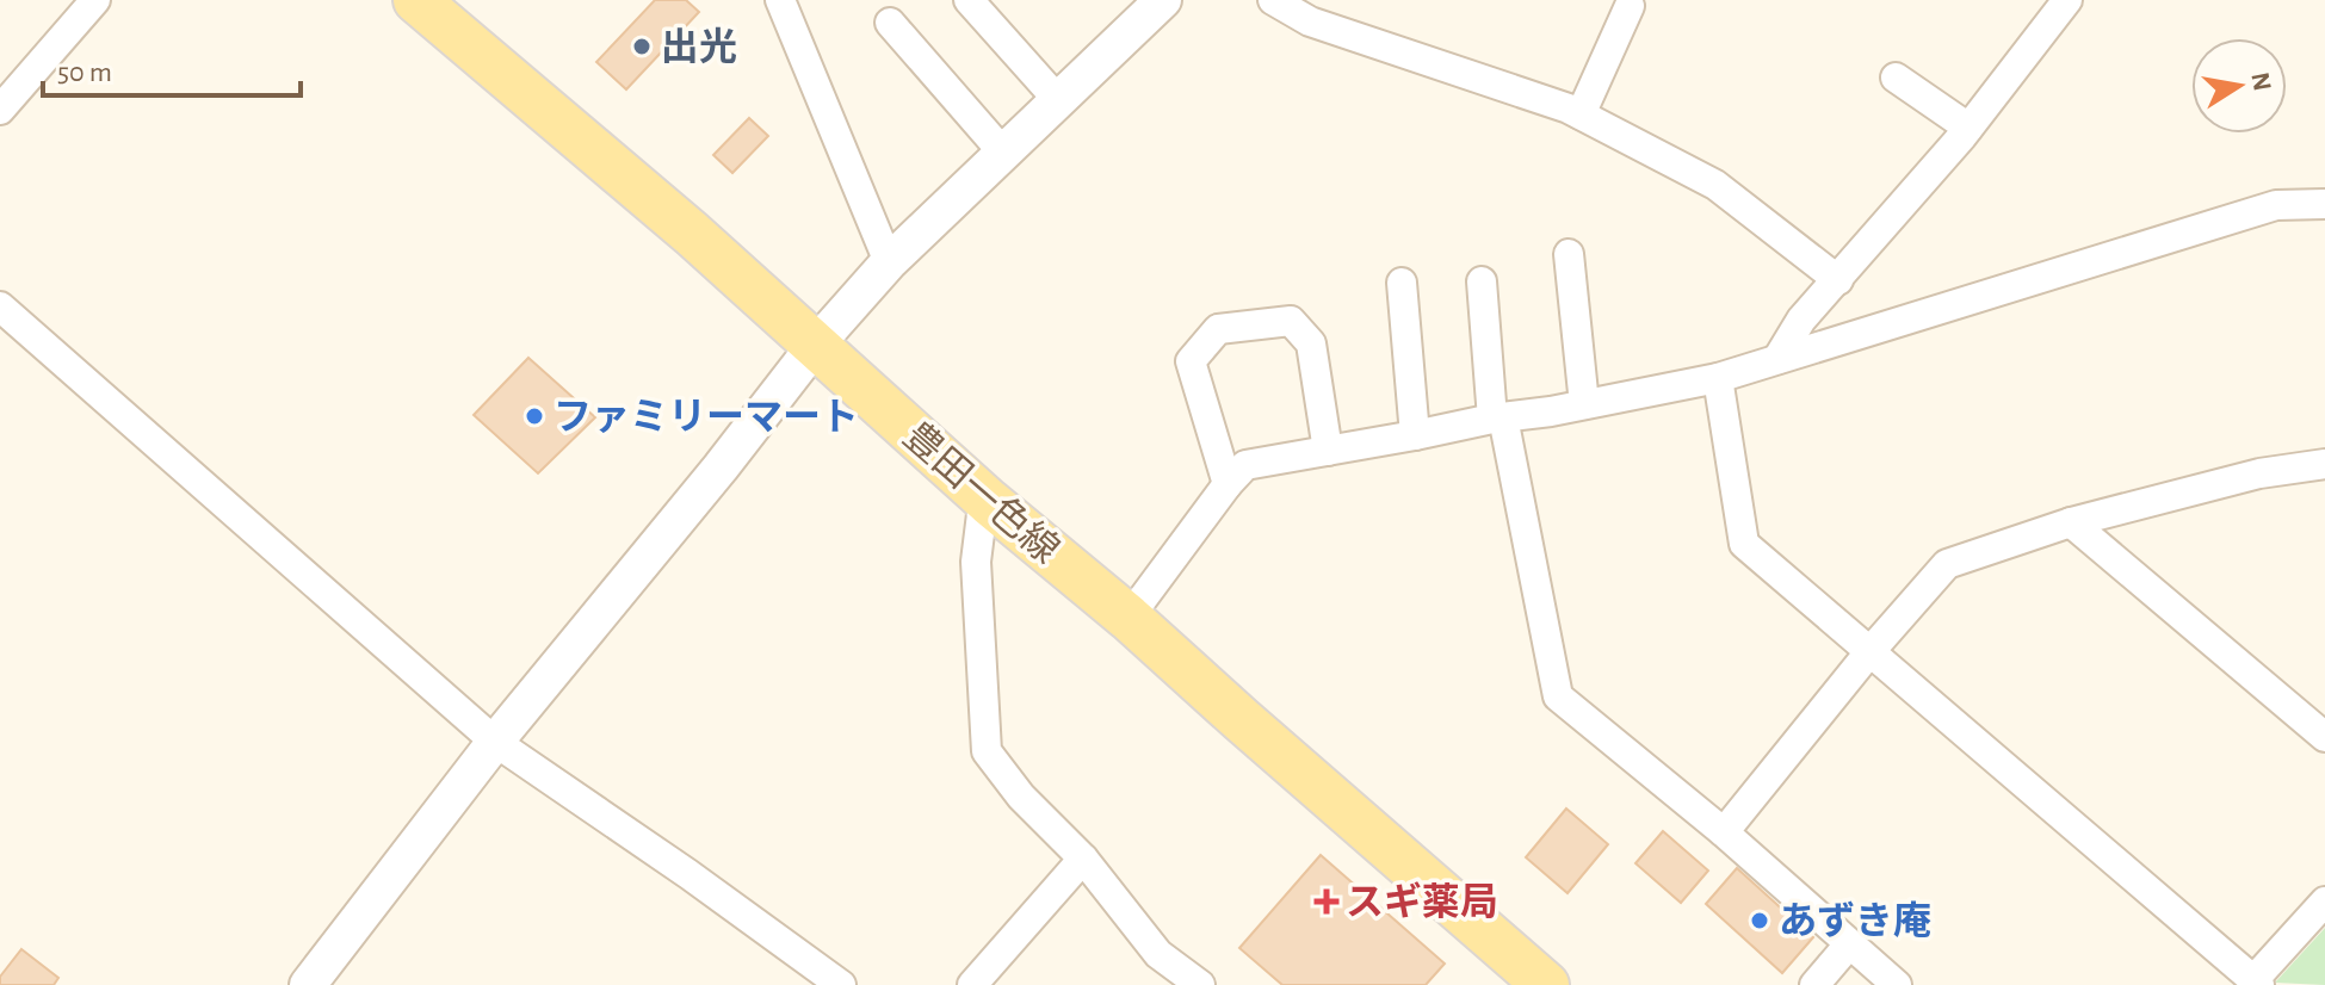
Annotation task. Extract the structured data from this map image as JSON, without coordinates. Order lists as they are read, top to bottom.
{
  "streets": {
    "main road": ["豊田一色線"]
  },
  "places": {
    "other": ["出光", "ファミリーマート", "あずき庵"],
    "health": ["スギ薬局"]
  },
  "scale_bar": "50 m",
  "north": "right"
}
